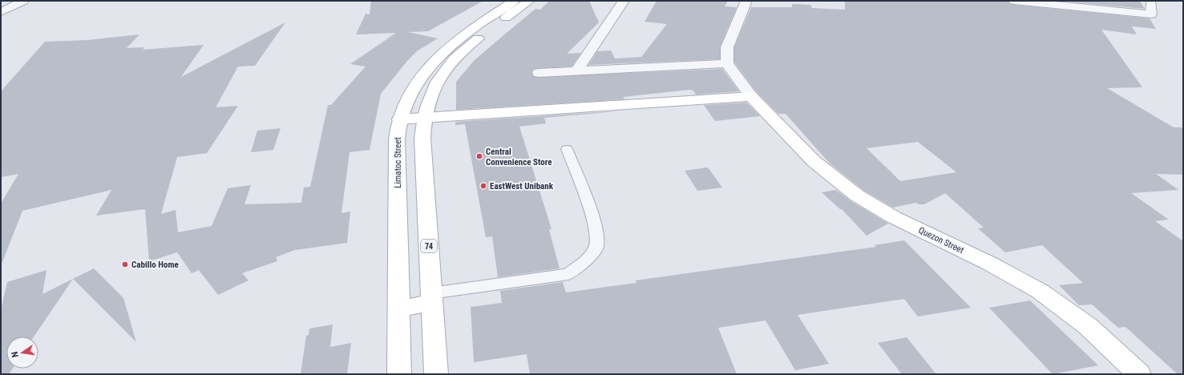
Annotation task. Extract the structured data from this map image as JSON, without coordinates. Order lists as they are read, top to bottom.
{
  "streets": {
    "main road": ["Limatoc Street", "Quezon Street", "74"]
  },
  "places": ["Central Convenience Store", "EastWest Unibank", "Cabillo Home"],
  "north": "left"
}
